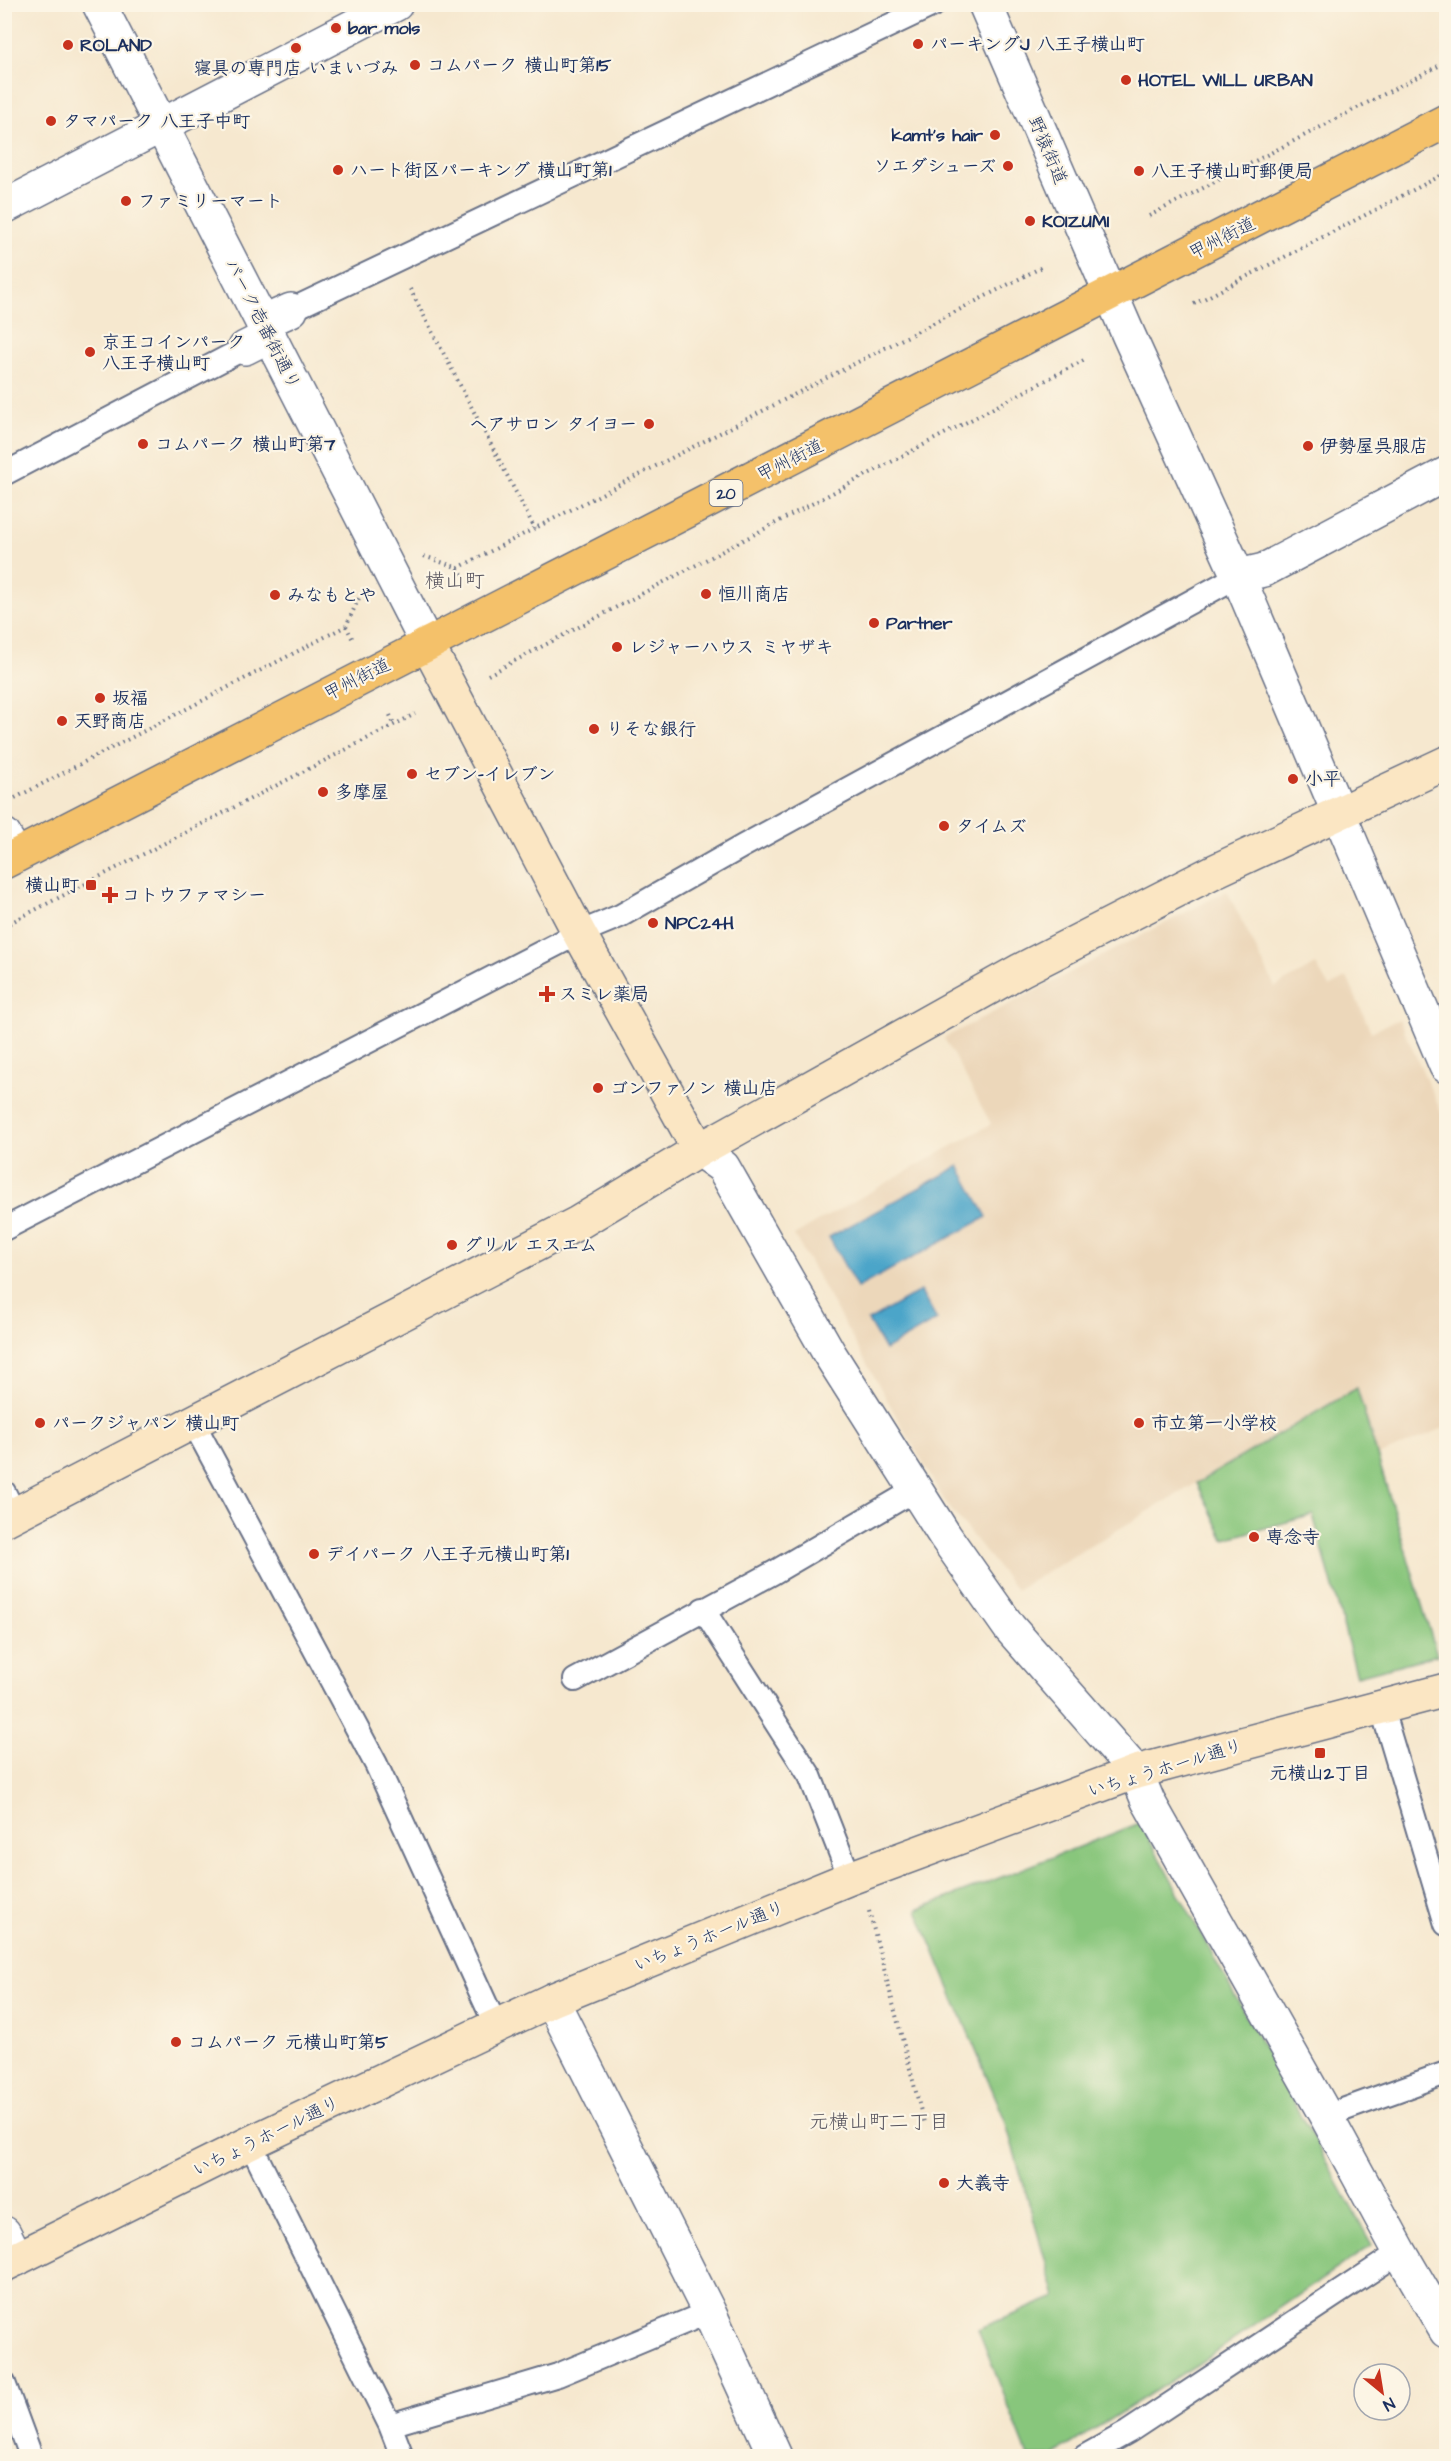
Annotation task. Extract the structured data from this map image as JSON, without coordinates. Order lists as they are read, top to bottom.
{
  "streets": {
    "highway": ["甲州街道", "20"],
    "street": ["野猿街道", "パーク壱番街通り", "いちょうホール通り"]
  },
  "crossings": [
    ["野猿街道", "甲州街道"],
    ["甲州街道", "パーク壱番街通り"]
  ],
  "districts": ["横山町", "元横山町二丁目"],
  "places": {
    "other": [
      "bar mols",
      "パーキングJ 八王子横山町",
      "ROLAND",
      "寝具の専門店 いまいづみ",
      "コムパーク 横山町第15",
      "HOTEL WILL URBAN",
      "タマパーク 八王子中町",
      "kamt's hair",
      "ソエダシューズ",
      "ハート街区パーキング 横山町第1",
      "八王子横山町郵便局",
      "ファミリーマート",
      "KOIZUMI",
      "京王コインパーク 八王子横山町",
      "ヘアサロン タイヨー",
      "コムパーク 横山町第7",
      "伊勢屋呉服店",
      "恒川商店",
      "みなもとや",
      "Partner",
      "レジャーハウス ミヤザキ",
      "坂福",
      "天野商店",
      "りそな銀行",
      "セブン-イレブン",
      "小平",
      "多摩屋",
      "タイムズ",
      "NPC24H",
      "ゴンファノン 横山店",
      "グリル エスエム",
      "パークジャパン 横山町",
      "市立第一小学校",
      "専念寺",
      "デイパーク 八王子元横山町第1",
      "コムパーク 元横山町第5",
      "大義寺"
    ],
    "transit": ["横山町", "元横山2丁目"],
    "health": ["コトウファマシー", "スミレ薬局"]
  },
  "north": "bottom right"
}
